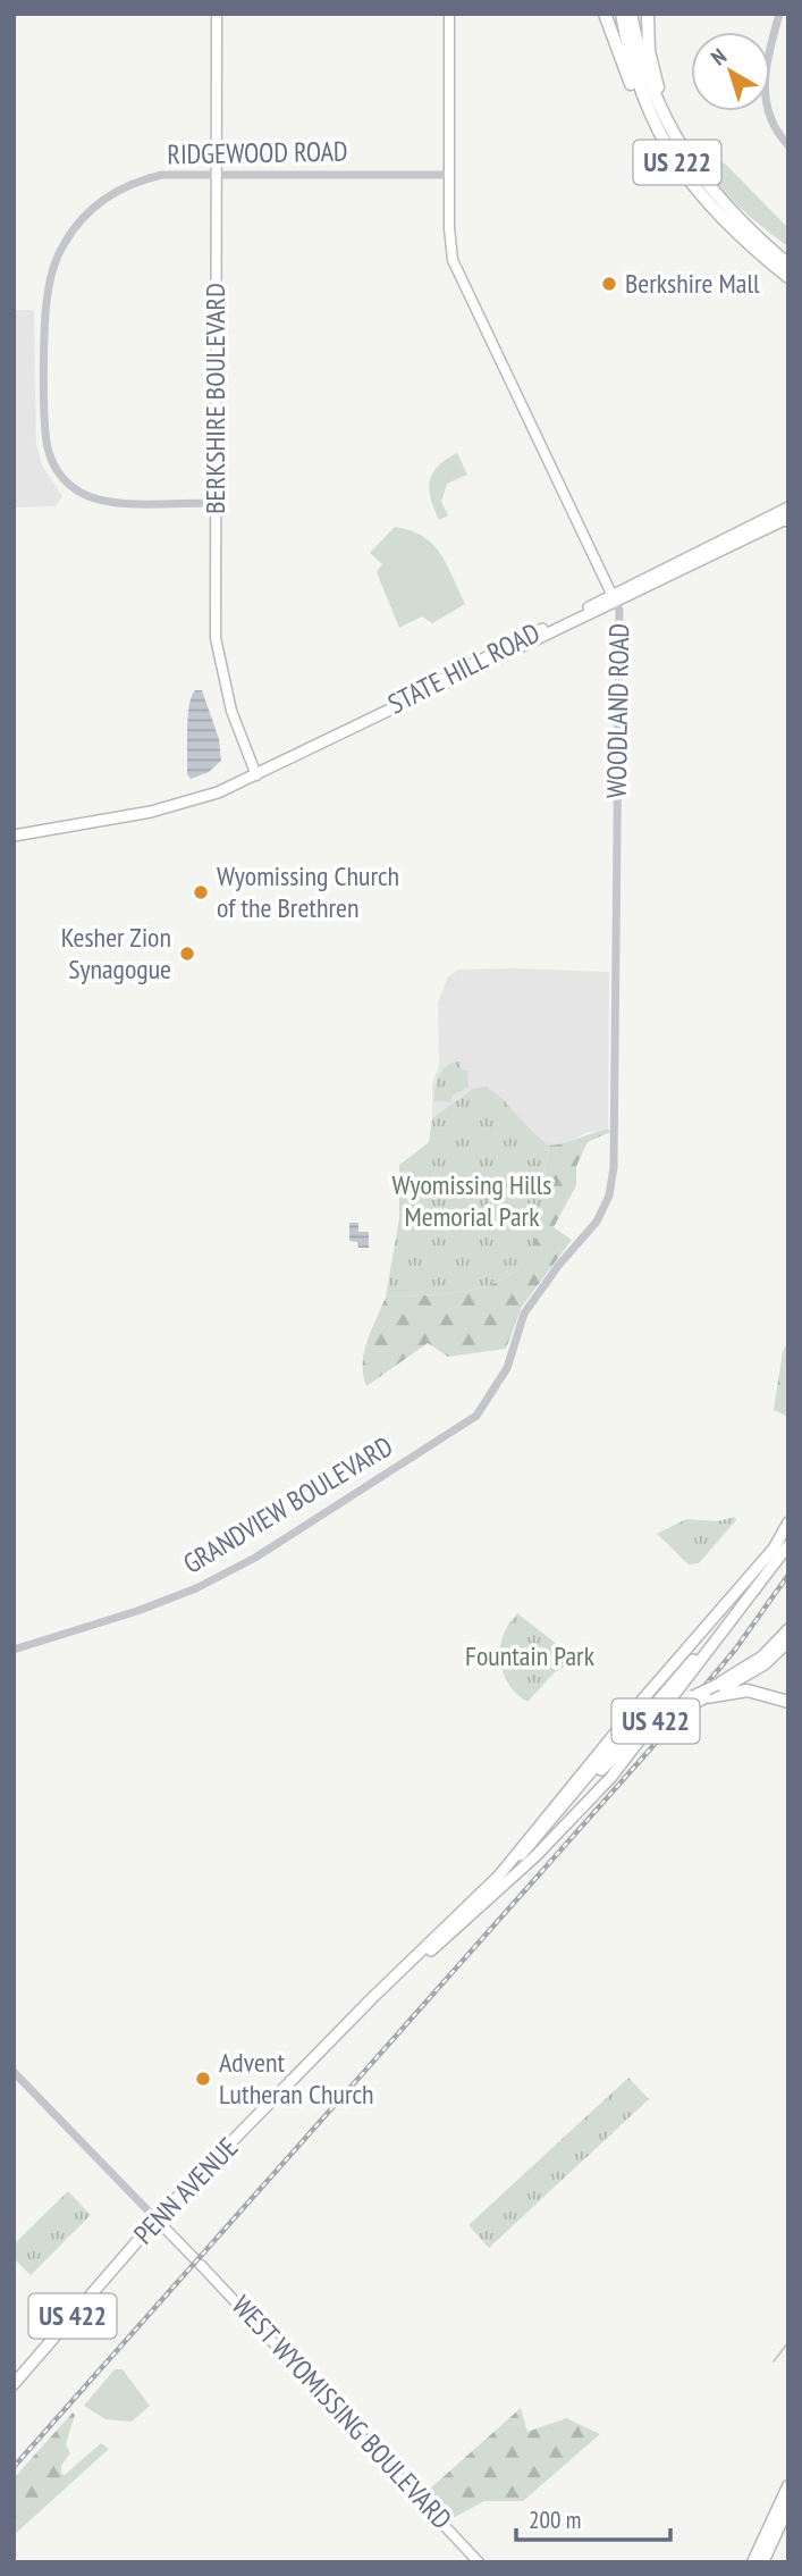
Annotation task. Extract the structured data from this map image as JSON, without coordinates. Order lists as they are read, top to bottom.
{
  "streets": {
    "highway": ["US 222"],
    "main road": [
      "BERKSHIRE BOULEVARD",
      "STATE HILL ROAD",
      "WOODLAND ROAD",
      "US 422",
      "PENN AVENUE",
      "WEST WYOMISSING BOULEVARD"
    ],
    "street": ["RIDGEWOOD ROAD", "GRANDVIEW BOULEVARD"]
  },
  "crossings": [
    ["RIDGEWOOD ROAD", "BERKSHIRE BOULEVARD"],
    ["RIDGEWOOD ROAD", "WOODLAND ROAD"],
    ["BERKSHIRE BOULEVARD", "STATE HILL ROAD"],
    ["STATE HILL ROAD", "WOODLAND ROAD"],
    ["WOODLAND ROAD", "GRANDVIEW BOULEVARD"],
    ["PENN AVENUE", "WEST WYOMISSING BOULEVARD"]
  ],
  "parks": ["Wyomissing Hills Memorial Park", "Fountain Park"],
  "places": [
    "Berkshire Mall",
    "Wyomissing Church of the Brethren",
    "Kesher Zion Synagogue",
    "Advent Lutheran Church"
  ],
  "scale_bar": "200 m",
  "north": "top left"
}
